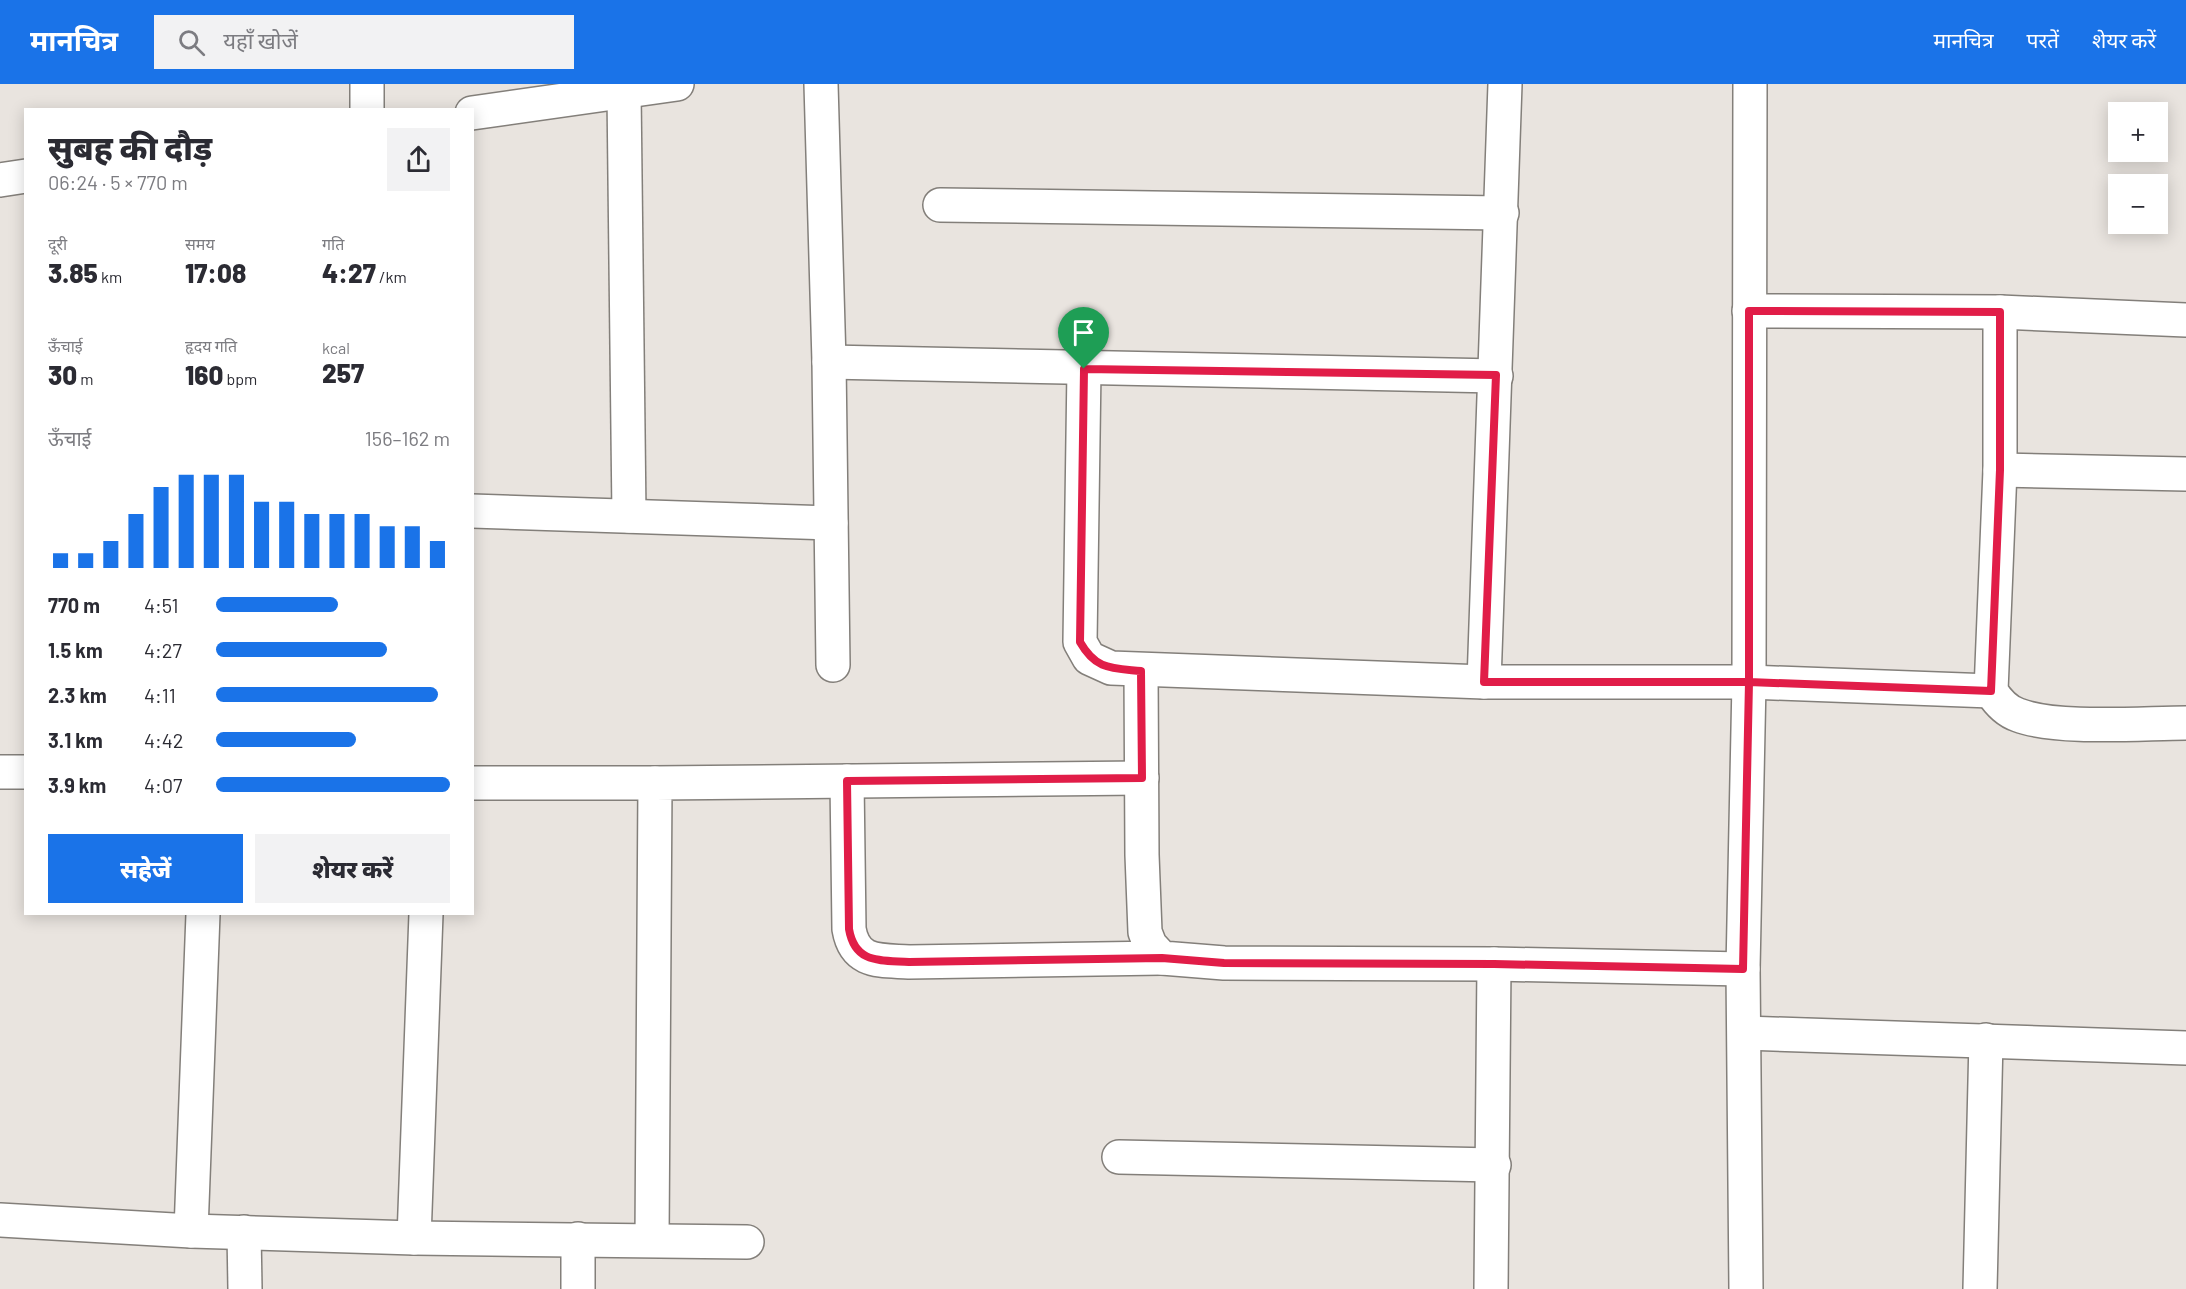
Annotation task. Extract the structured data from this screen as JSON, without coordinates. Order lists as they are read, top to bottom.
{
  "page": {
    "header": "मानचित्र",
    "search": "यहाँ खोजें",
    "nav": ["मानचित्र", "परतें", "शेयर करें"],
    "map_buttons": ["+", "−"],
    "heading": ["सुबह की दौड़", "06:24 · 5 × 770 m"],
    "stats": [
      ["दूरी", "3.85 km"],
      ["समय", "17:08"],
      ["गति", "4:27 /km"],
      ["ऊँचाई", "30 m"],
      ["हृदय गति", "160 bpm"],
      ["kcal", "257"]
    ],
    "chart": ["ऊँचाई", "156–162 m"],
    "list": [
      {
        "name": "770 m",
        "note": "4:51"
      },
      {
        "name": "1.5 km",
        "note": "4:27"
      },
      {
        "name": "2.3 km",
        "note": "4:11"
      },
      {
        "name": "3.1 km",
        "note": "4:42"
      },
      {
        "name": "3.9 km",
        "note": "4:07"
      }
    ],
    "buttons": ["सहेजें", "शेयर करें"]
  }
}
